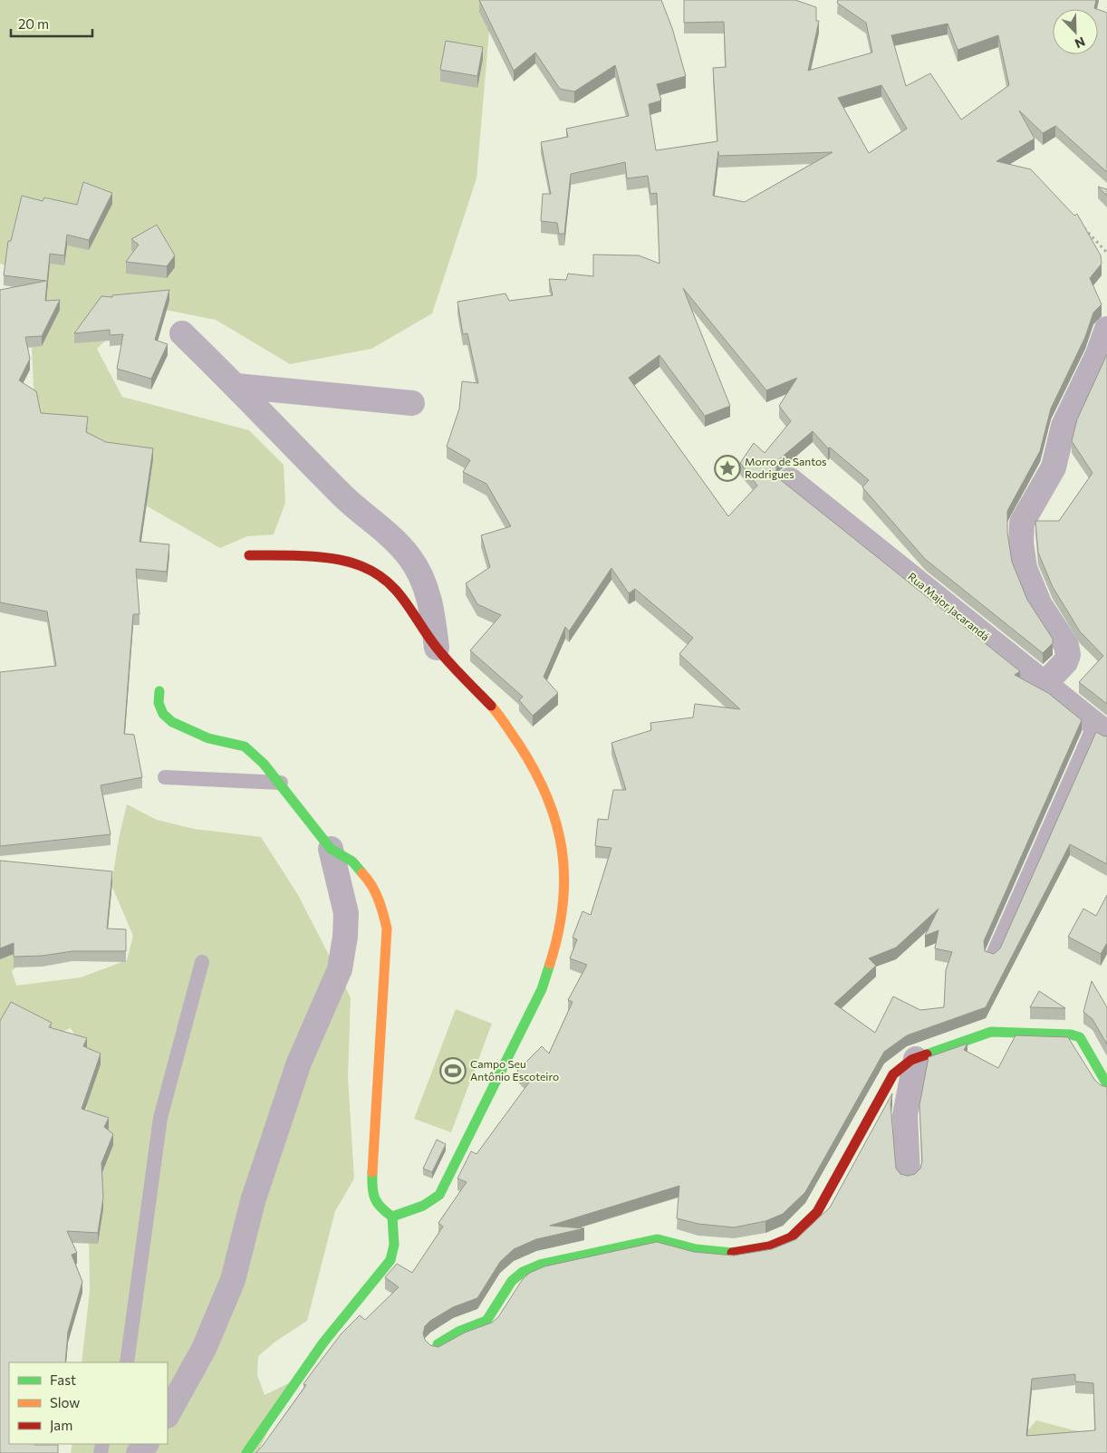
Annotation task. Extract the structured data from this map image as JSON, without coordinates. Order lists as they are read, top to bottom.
{
  "streets": {
    "street": ["Rua Major Jacarandá"]
  },
  "places": {
    "place": ["Morro de Santos Rodrigues"],
    "sports": ["Campo Seu Antônio Escoteiro"]
  },
  "legend": ["Fast", "Slow", "Jam"],
  "scale_bar": "20 m",
  "north": "bottom right"
}
